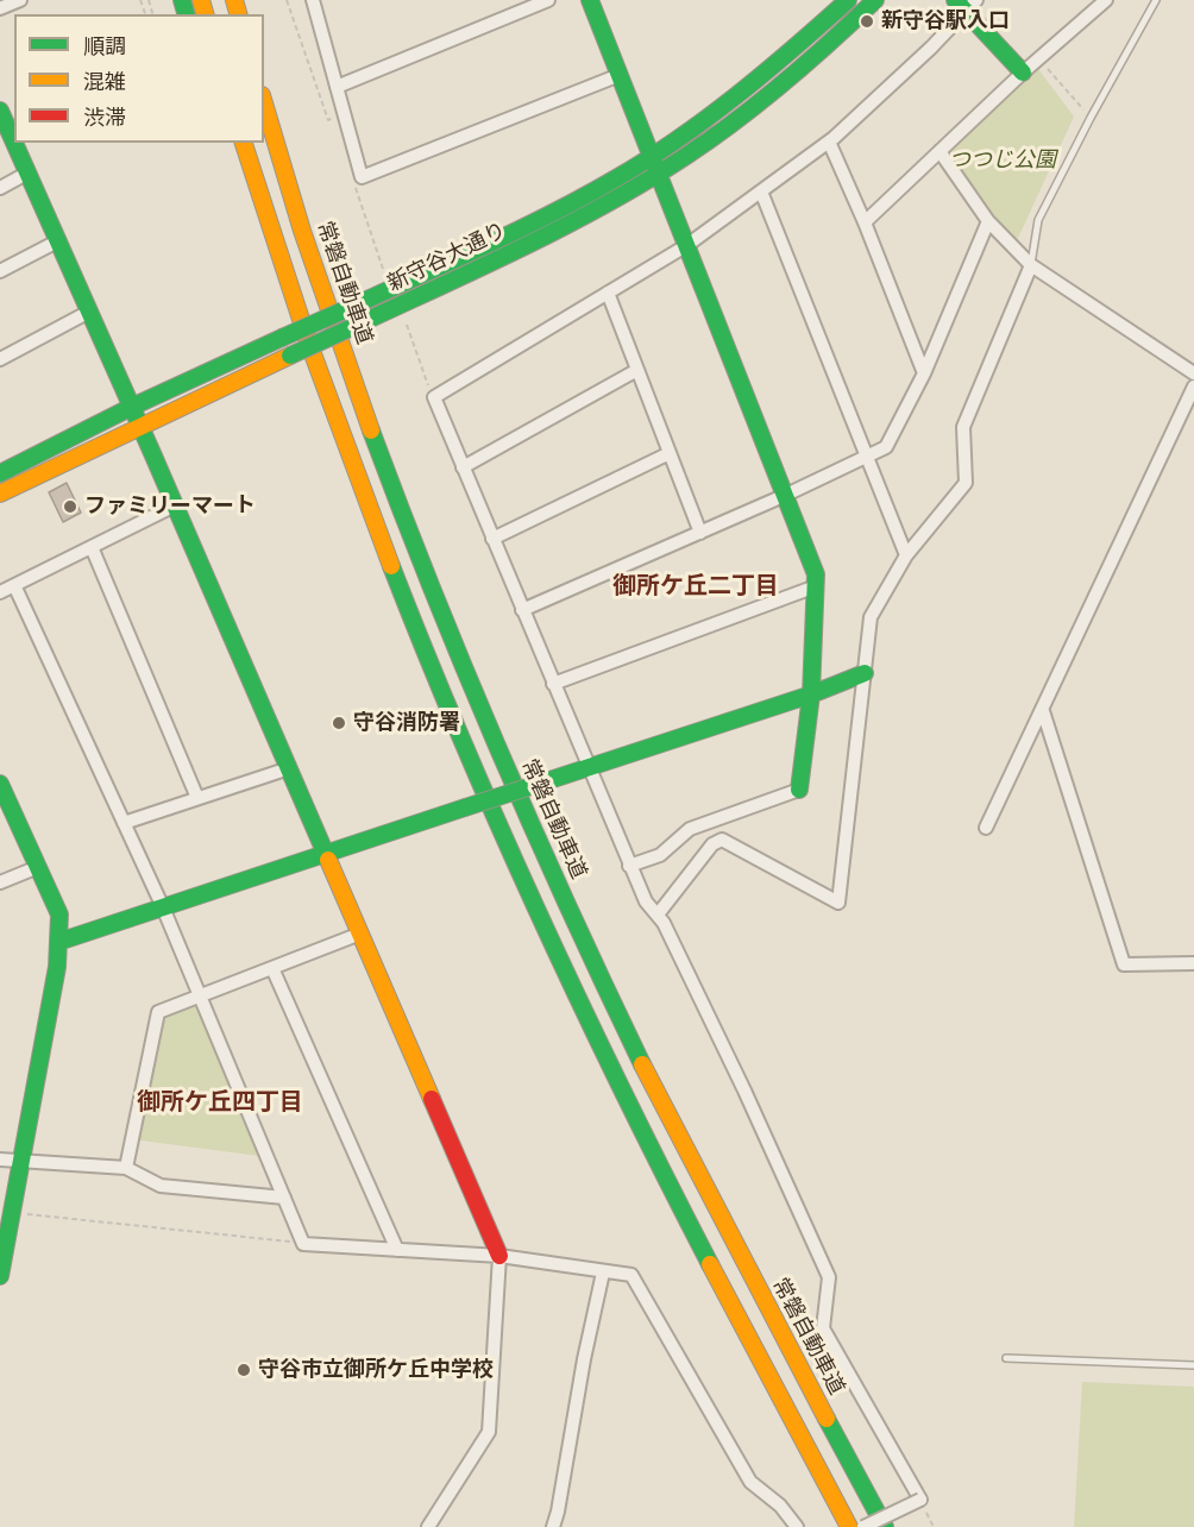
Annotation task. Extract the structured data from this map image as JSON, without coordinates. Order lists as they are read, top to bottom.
{
  "streets": {
    "main road": ["新守谷大通り", "常磐自動車道"]
  },
  "districts": ["御所ケ丘二丁目", "御所ケ丘四丁目"],
  "parks": ["つつじ公園"],
  "places": [
    "新守谷駅入口",
    "ファミリーマート",
    "守谷消防署",
    "守谷市立御所ケ丘中学校"
  ],
  "legend": ["順調", "混雑", "渋滞"]
}
